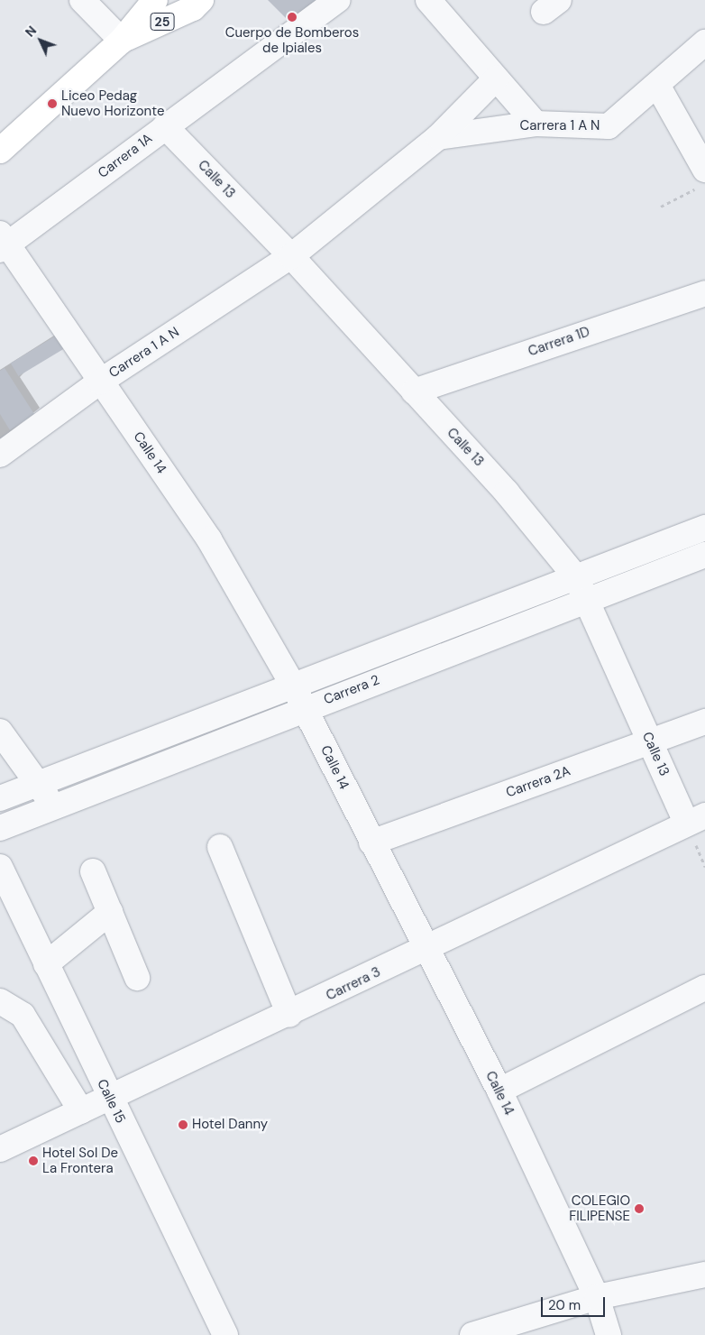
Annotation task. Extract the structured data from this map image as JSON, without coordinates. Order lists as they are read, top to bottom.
{
  "streets": {
    "main road": ["25"],
    "street": [
      "Carrera 1 A N",
      "Carrera 1A",
      "Calle 13",
      "Carrera 1D",
      "Calle 14",
      "Carrera 2",
      "Carrera 2A",
      "Carrera 3",
      "Calle 15"
    ]
  },
  "crossings": [
    ["Carrera 1 A N", "Calle 13"],
    ["Carrera 1 A N", "Calle 14"],
    ["Carrera 1A", "Calle 13"],
    ["Carrera 1A", "Calle 14"],
    ["Calle 13", "Carrera 1D"],
    ["Calle 13", "Carrera 2"],
    ["Calle 13", "Carrera 2A"],
    ["Calle 13", "Carrera 3"],
    ["Calle 14", "Carrera 2"],
    ["Calle 14", "Carrera 2A"],
    ["Calle 14", "Carrera 3"],
    ["Carrera 3", "Calle 15"]
  ],
  "places": [
    "Cuerpo de Bomberos de Ipiales",
    "Liceo Pedag Nuevo Horizonte",
    "Hotel Danny",
    "Hotel Sol De La Frontera",
    "COLEGIO FILIPENSE"
  ],
  "scale_bar": "20 m",
  "north": "top left"
}
